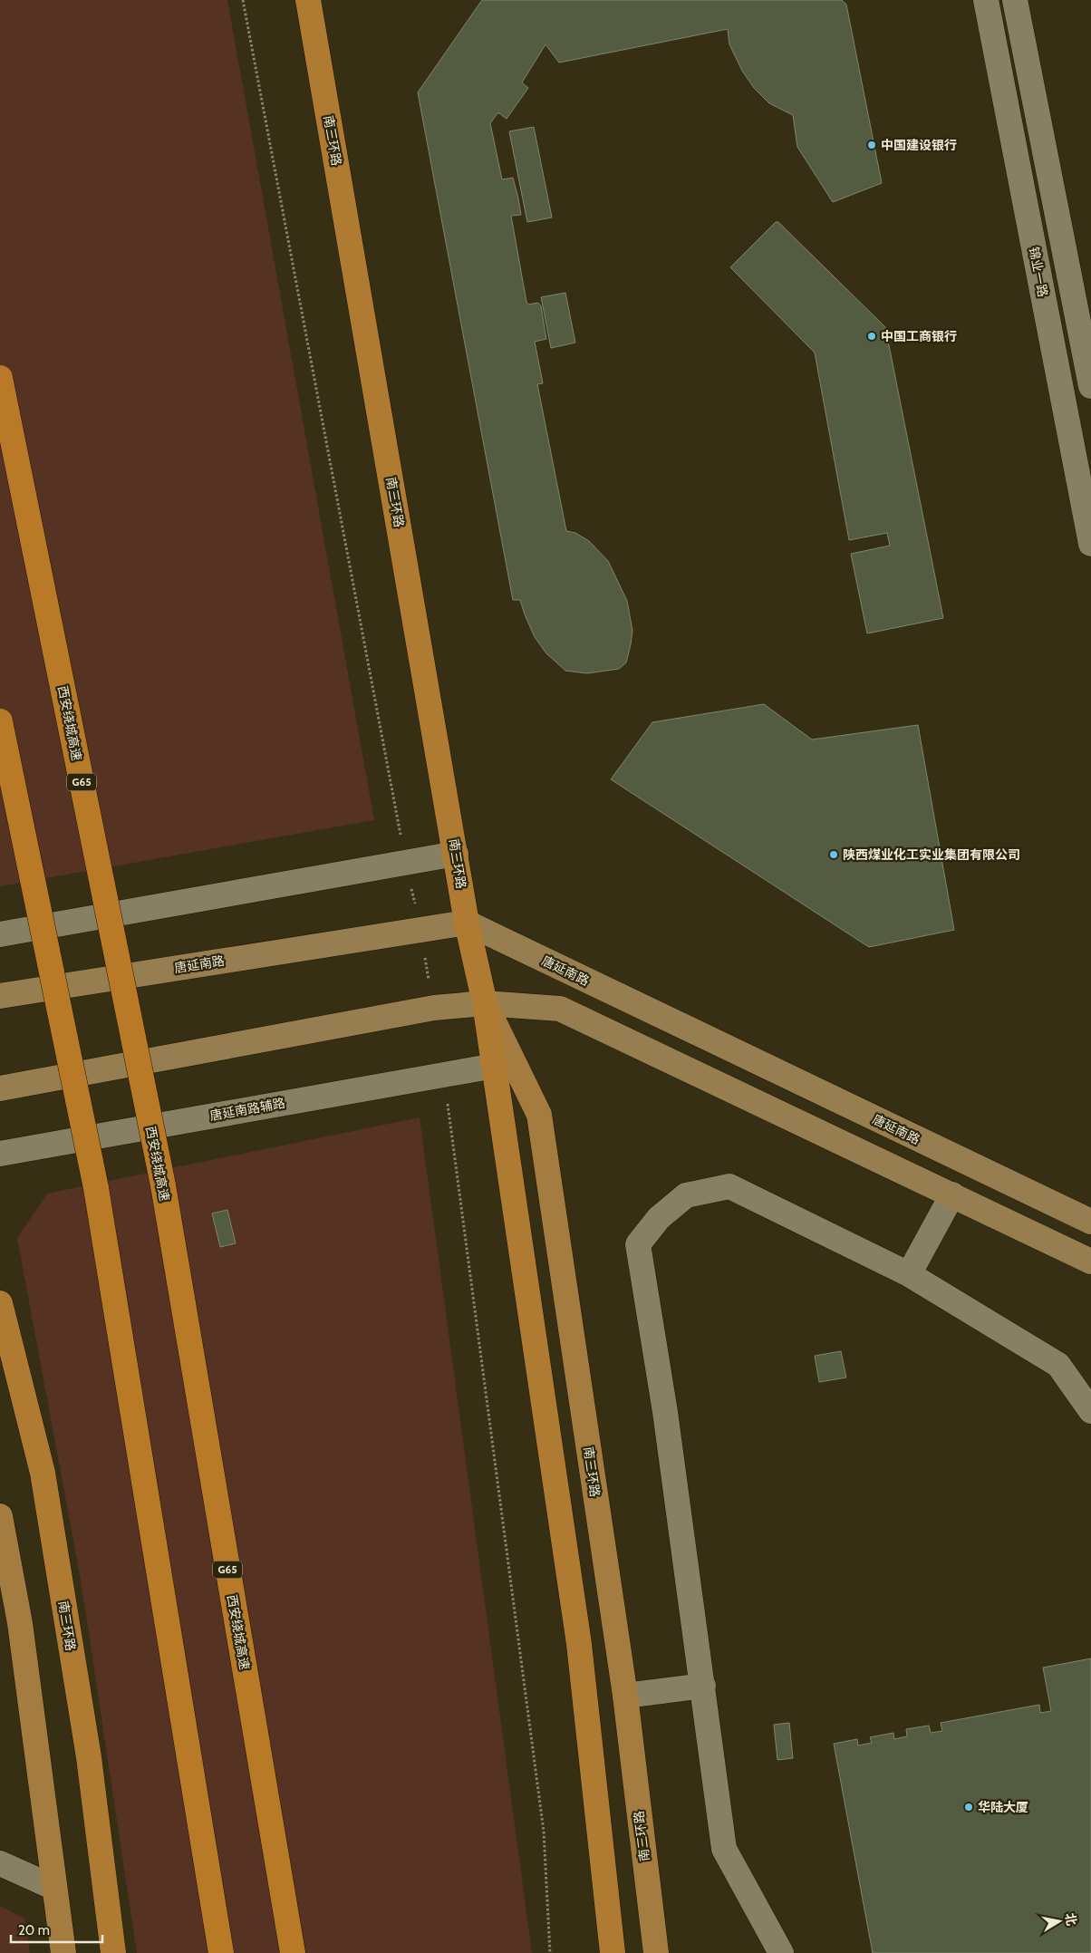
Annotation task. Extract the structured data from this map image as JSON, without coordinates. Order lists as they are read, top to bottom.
{
  "streets": {
    "highway": ["南三环路", "西安绕城高速", "G65"],
    "main road": ["唐延南路"],
    "street": ["锦业一路", "唐延南路辅路"]
  },
  "crossings": [
    ["南三环路", "唐延南路"],
    ["南三环路", "唐延南路辅路"]
  ],
  "places": [
    "中国建设银行",
    "中国工商银行",
    "陕西煤业化工实业集团有限公司",
    "华陆大厦"
  ],
  "scale_bar": "20 m",
  "north": "right"
}
